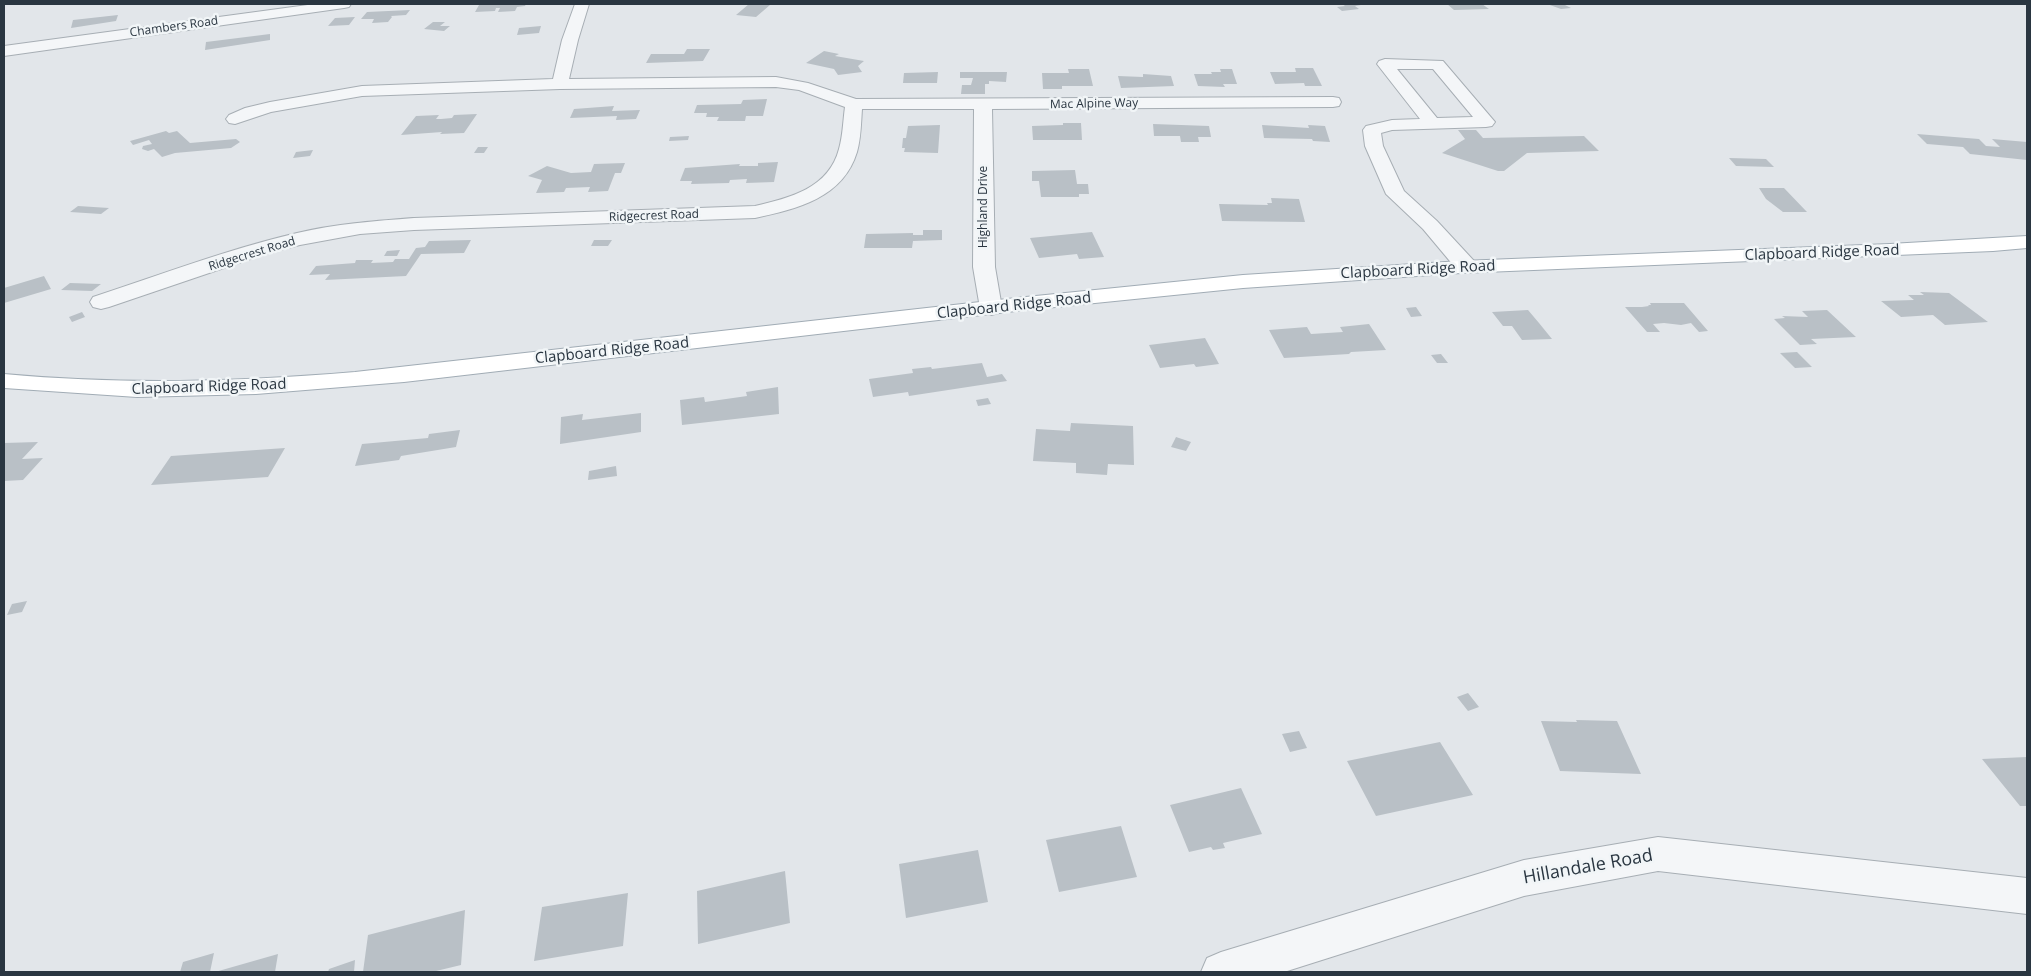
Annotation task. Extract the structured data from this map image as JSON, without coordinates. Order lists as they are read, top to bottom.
{
  "streets": {
    "main road": ["Clapboard Ridge Road"],
    "street": [
      "Chambers Road",
      "Mac Alpine Way",
      "Highland Drive",
      "Ridgecrest Road",
      "Hillandale Road"
    ]
  },
  "crossings": [
    ["Mac Alpine Way", "Highland Drive"],
    ["Mac Alpine Way", "Ridgecrest Road"],
    ["Highland Drive", "Clapboard Ridge Road"]
  ]
}
